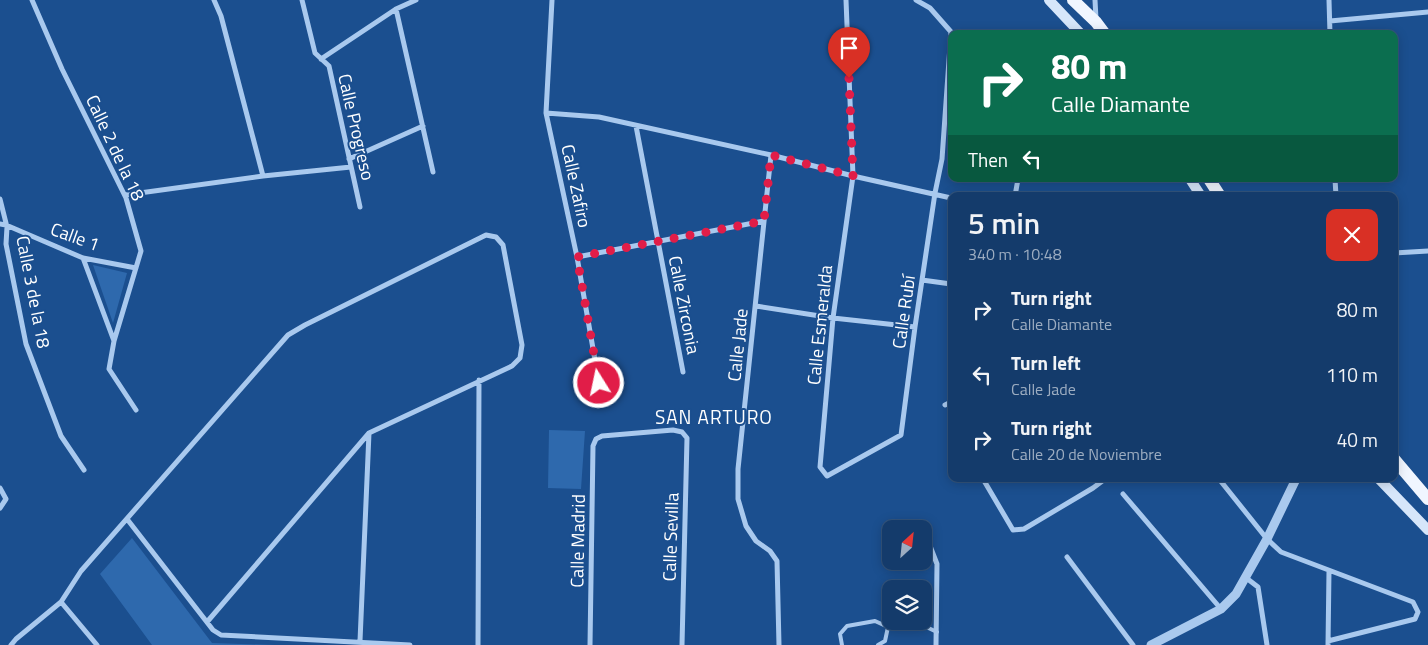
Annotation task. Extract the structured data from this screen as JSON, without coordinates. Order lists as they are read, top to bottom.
{
  "streets": {
    "street": [
      "Calle Progreso",
      "Calle 2 de la 18",
      "Calle Zafiro",
      "Calle 1",
      "Calle 3 de la 18",
      "Calle Zirconia",
      "Calle Rubí",
      "Calle Esmeralda",
      "Calle Jade",
      "Calle Sevilla",
      "Calle Madrid"
    ]
  },
  "crossings": [
    ["Calle 2 de la 18", "Calle 1"],
    ["Calle 1", "Calle 3 de la 18"],
    ["Calle Rubí", "Calle Esmeralda"],
    ["Calle Sevilla", "Calle Madrid"]
  ],
  "districts": ["SAN ARTURO"],
  "north": "top right",
  "page": {
    "turn": ["80 m", "Calle Diamante"],
    "then": "Then",
    "heading": ["5 min", "340 m · 10:48"],
    "list": [
      {
        "name": "Turn right",
        "note": "Calle Diamante",
        "value": "80 m"
      },
      {
        "name": "Turn left",
        "note": "Calle Jade",
        "value": "110 m"
      },
      {
        "name": "Turn right",
        "note": "Calle 20 de Noviembre",
        "value": "40 m"
      }
    ]
  }
}
